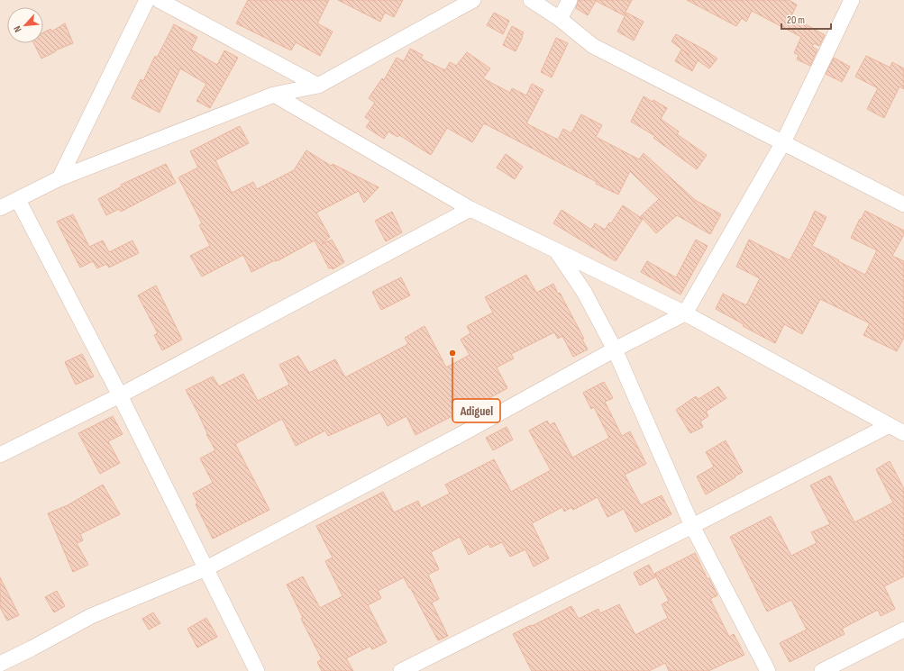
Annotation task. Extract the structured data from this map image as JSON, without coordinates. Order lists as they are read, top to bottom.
{
  "places": ["Adiguel"],
  "scale_bar": "20 m",
  "north": "bottom left"
}
